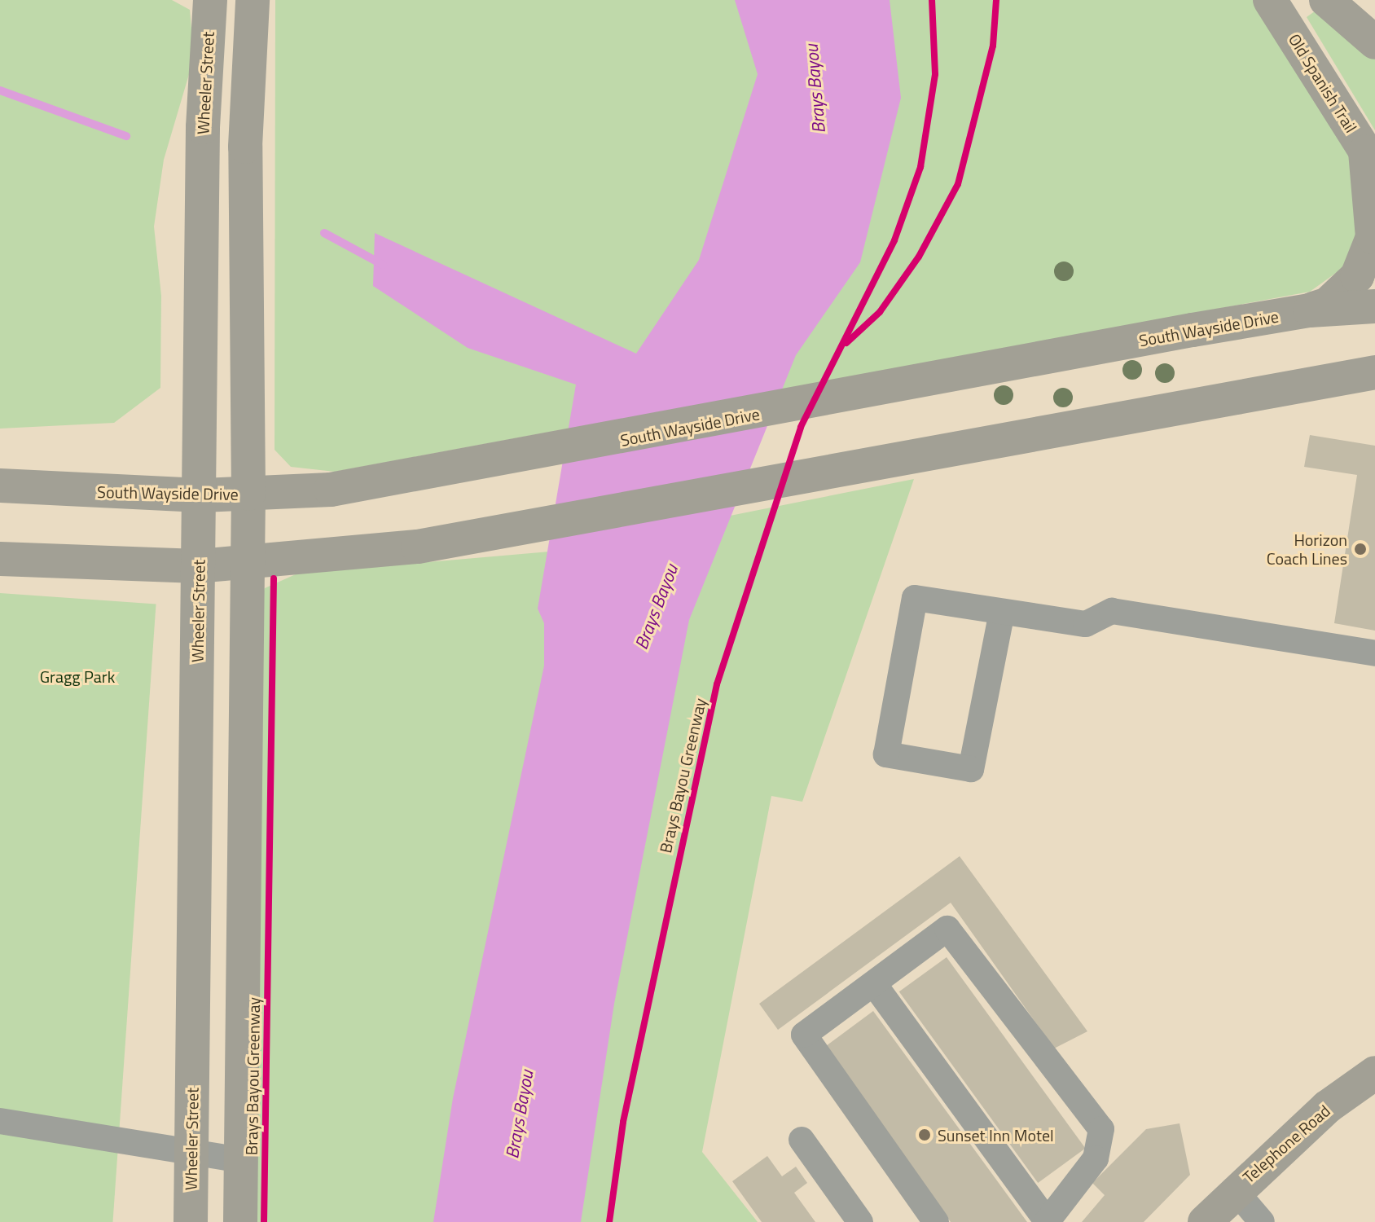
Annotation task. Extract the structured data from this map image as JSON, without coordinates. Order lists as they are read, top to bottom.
{
  "streets": {
    "main road": [
      "Wheeler Street",
      "Old Spanish Trail",
      "South Wayside Drive",
      "Telephone Road"
    ],
    "cycle path": ["Brays Bayou Greenway"]
  },
  "crossings": [
    ["Wheeler Street", "South Wayside Drive"]
  ],
  "water": ["Brays Bayou"],
  "parks": ["Gragg Park"],
  "places": ["Horizon Coach Lines", "Sunset Inn Motel"]
}
